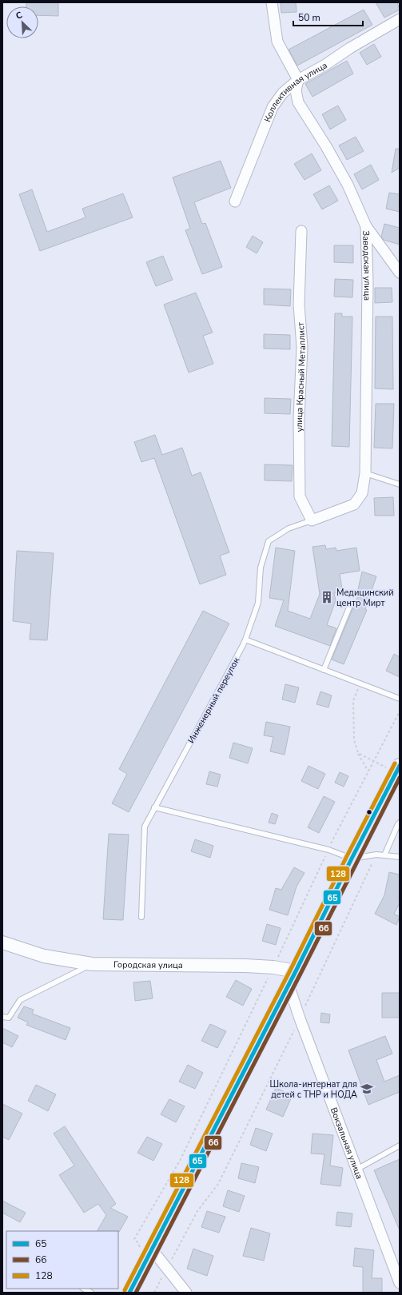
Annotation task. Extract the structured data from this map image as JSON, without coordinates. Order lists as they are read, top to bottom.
{
  "streets": {
    "street": [
      "Коллективная улица",
      "Заводская улица",
      "улица Красный Металлист",
      "Городская улица",
      "Вокзальная улица"
    ],
    "lane": ["Инженерный переулок"]
  },
  "crossings": [
    ["Коллективная улица", "Заводская улица"],
    ["Заводская улица", "улица Красный Металлист"],
    ["Заводская улица", "Инженерный переулок"],
    ["улица Красный Металлист", "Инженерный переулок"]
  ],
  "places": {
    "building": ["Медицинский центр Мирт"],
    "school or university": ["Школа-интернат для детей с ТНР и НОДА"]
  },
  "lines": ["transit line 128", "transit line 65", "transit line 66"],
  "legend": ["65", "66", "128"],
  "scale_bar": "50 m",
  "north": "top left"
}
